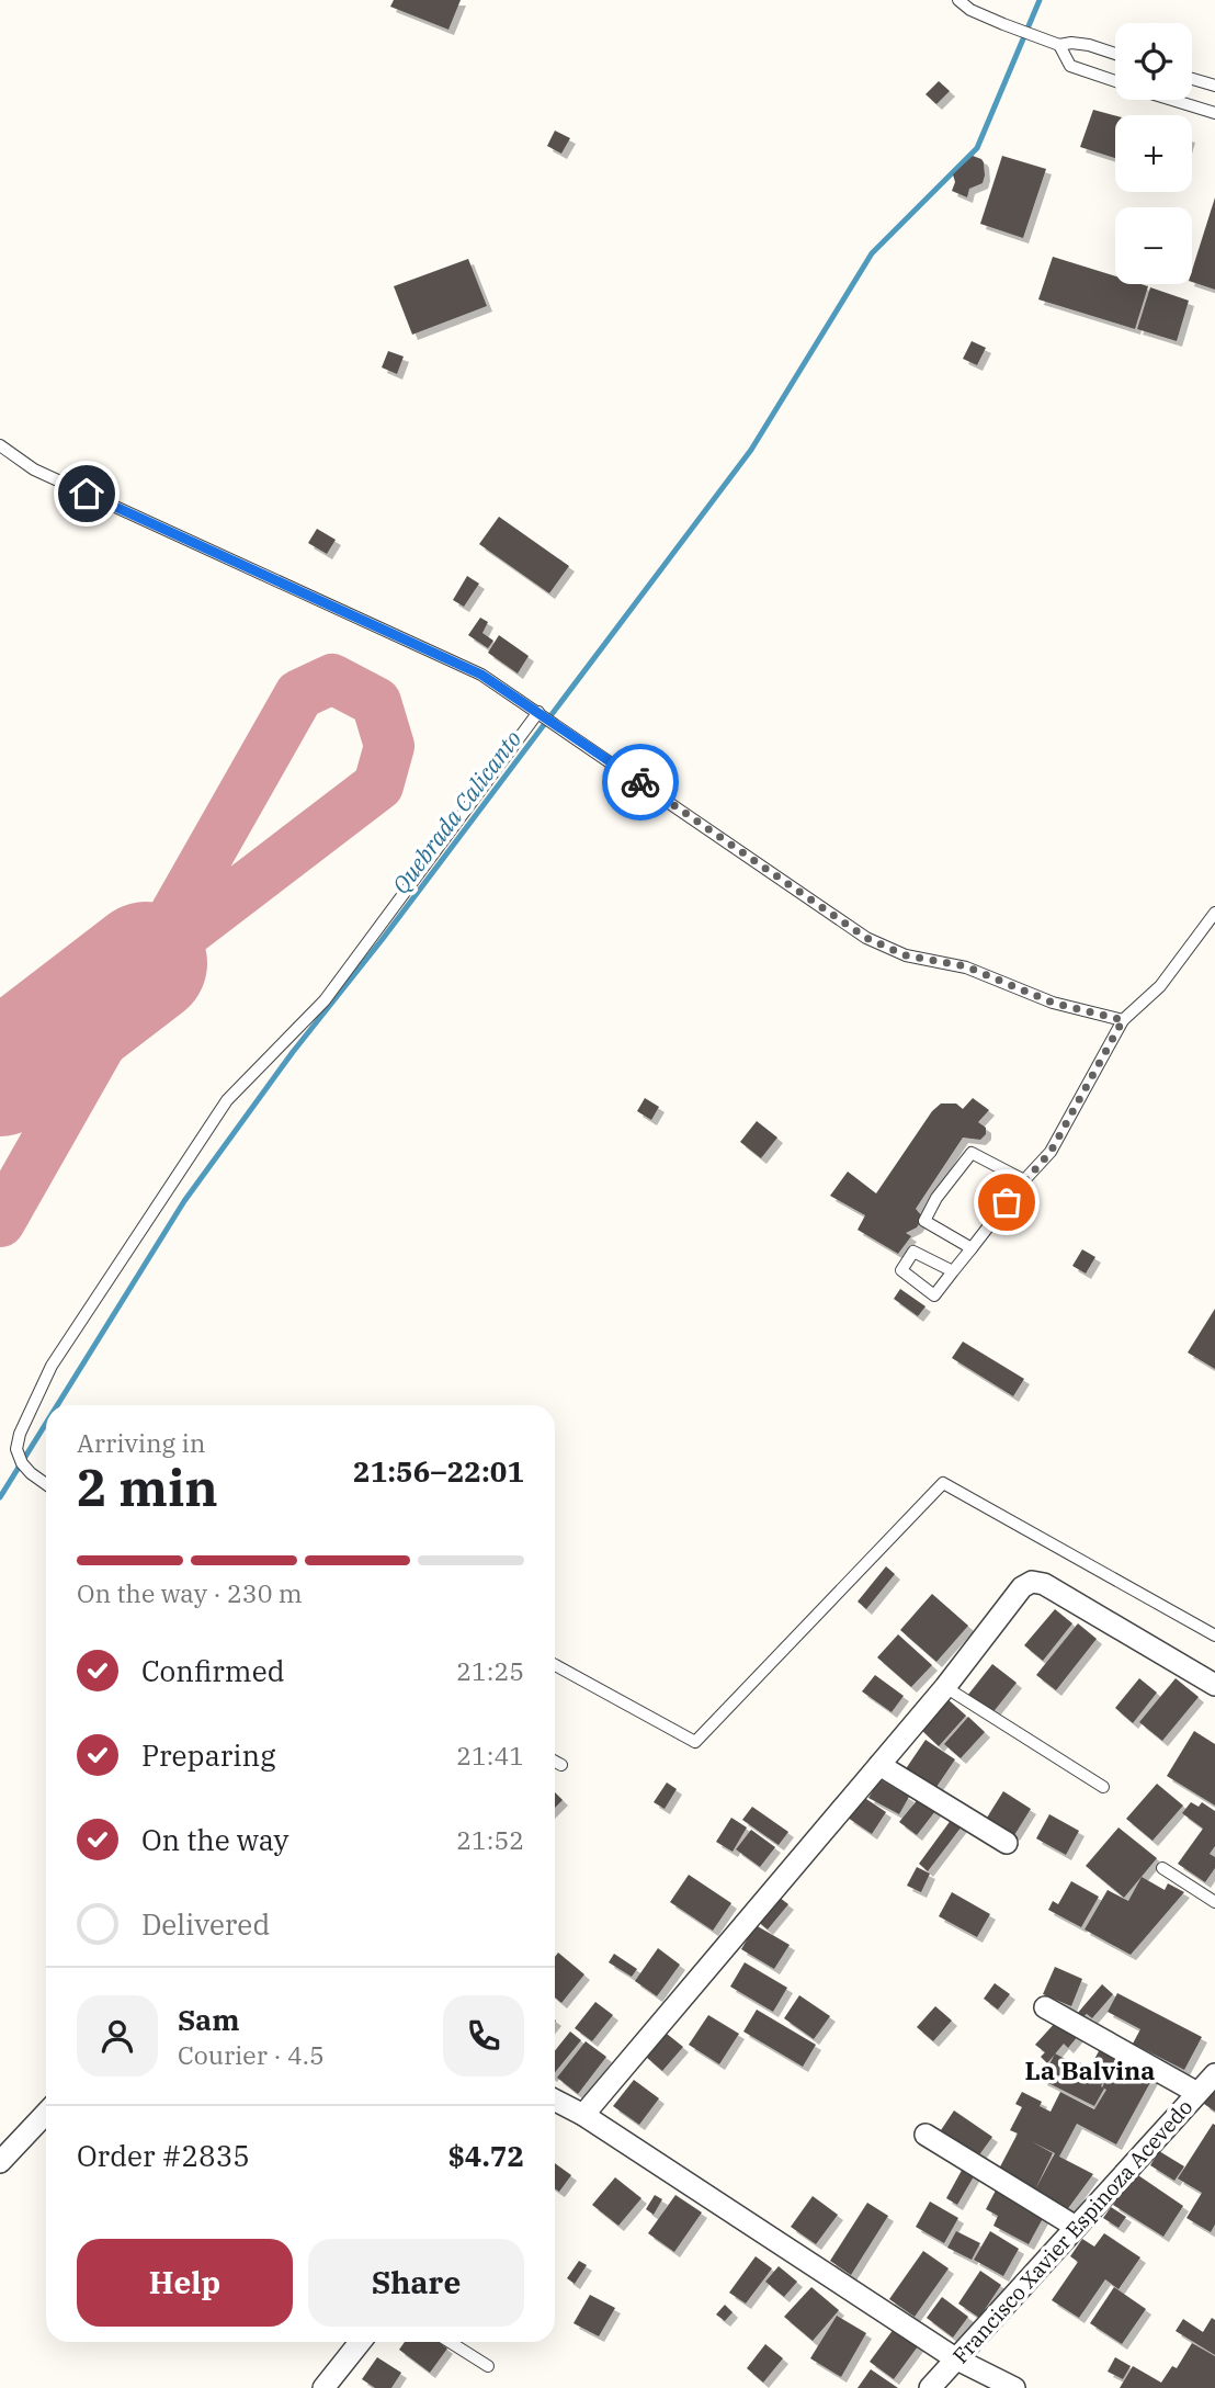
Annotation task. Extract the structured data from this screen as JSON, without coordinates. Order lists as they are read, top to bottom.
{
  "streets": {
    "street": ["Francisco Xavier Espinoza Acevedo"]
  },
  "districts": ["La Balvina"],
  "water": ["Quebrada Calicanto"],
  "page": {
    "map_buttons": ["+", "−"],
    "heading": ["2 min", "Arriving in", "21:56–22:01"],
    "panel": [
      "Sam",
      "Courier · 4.5",
      "Order #2835",
      "$4.72"
    ],
    "bar": "On the way · 230 m",
    "list": [
      ["Confirmed", "21:25"],
      ["Preparing", "21:41"],
      ["On the way", "21:52"],
      "Delivered"
    ],
    "buttons": ["Help", "Share"]
  }
}
